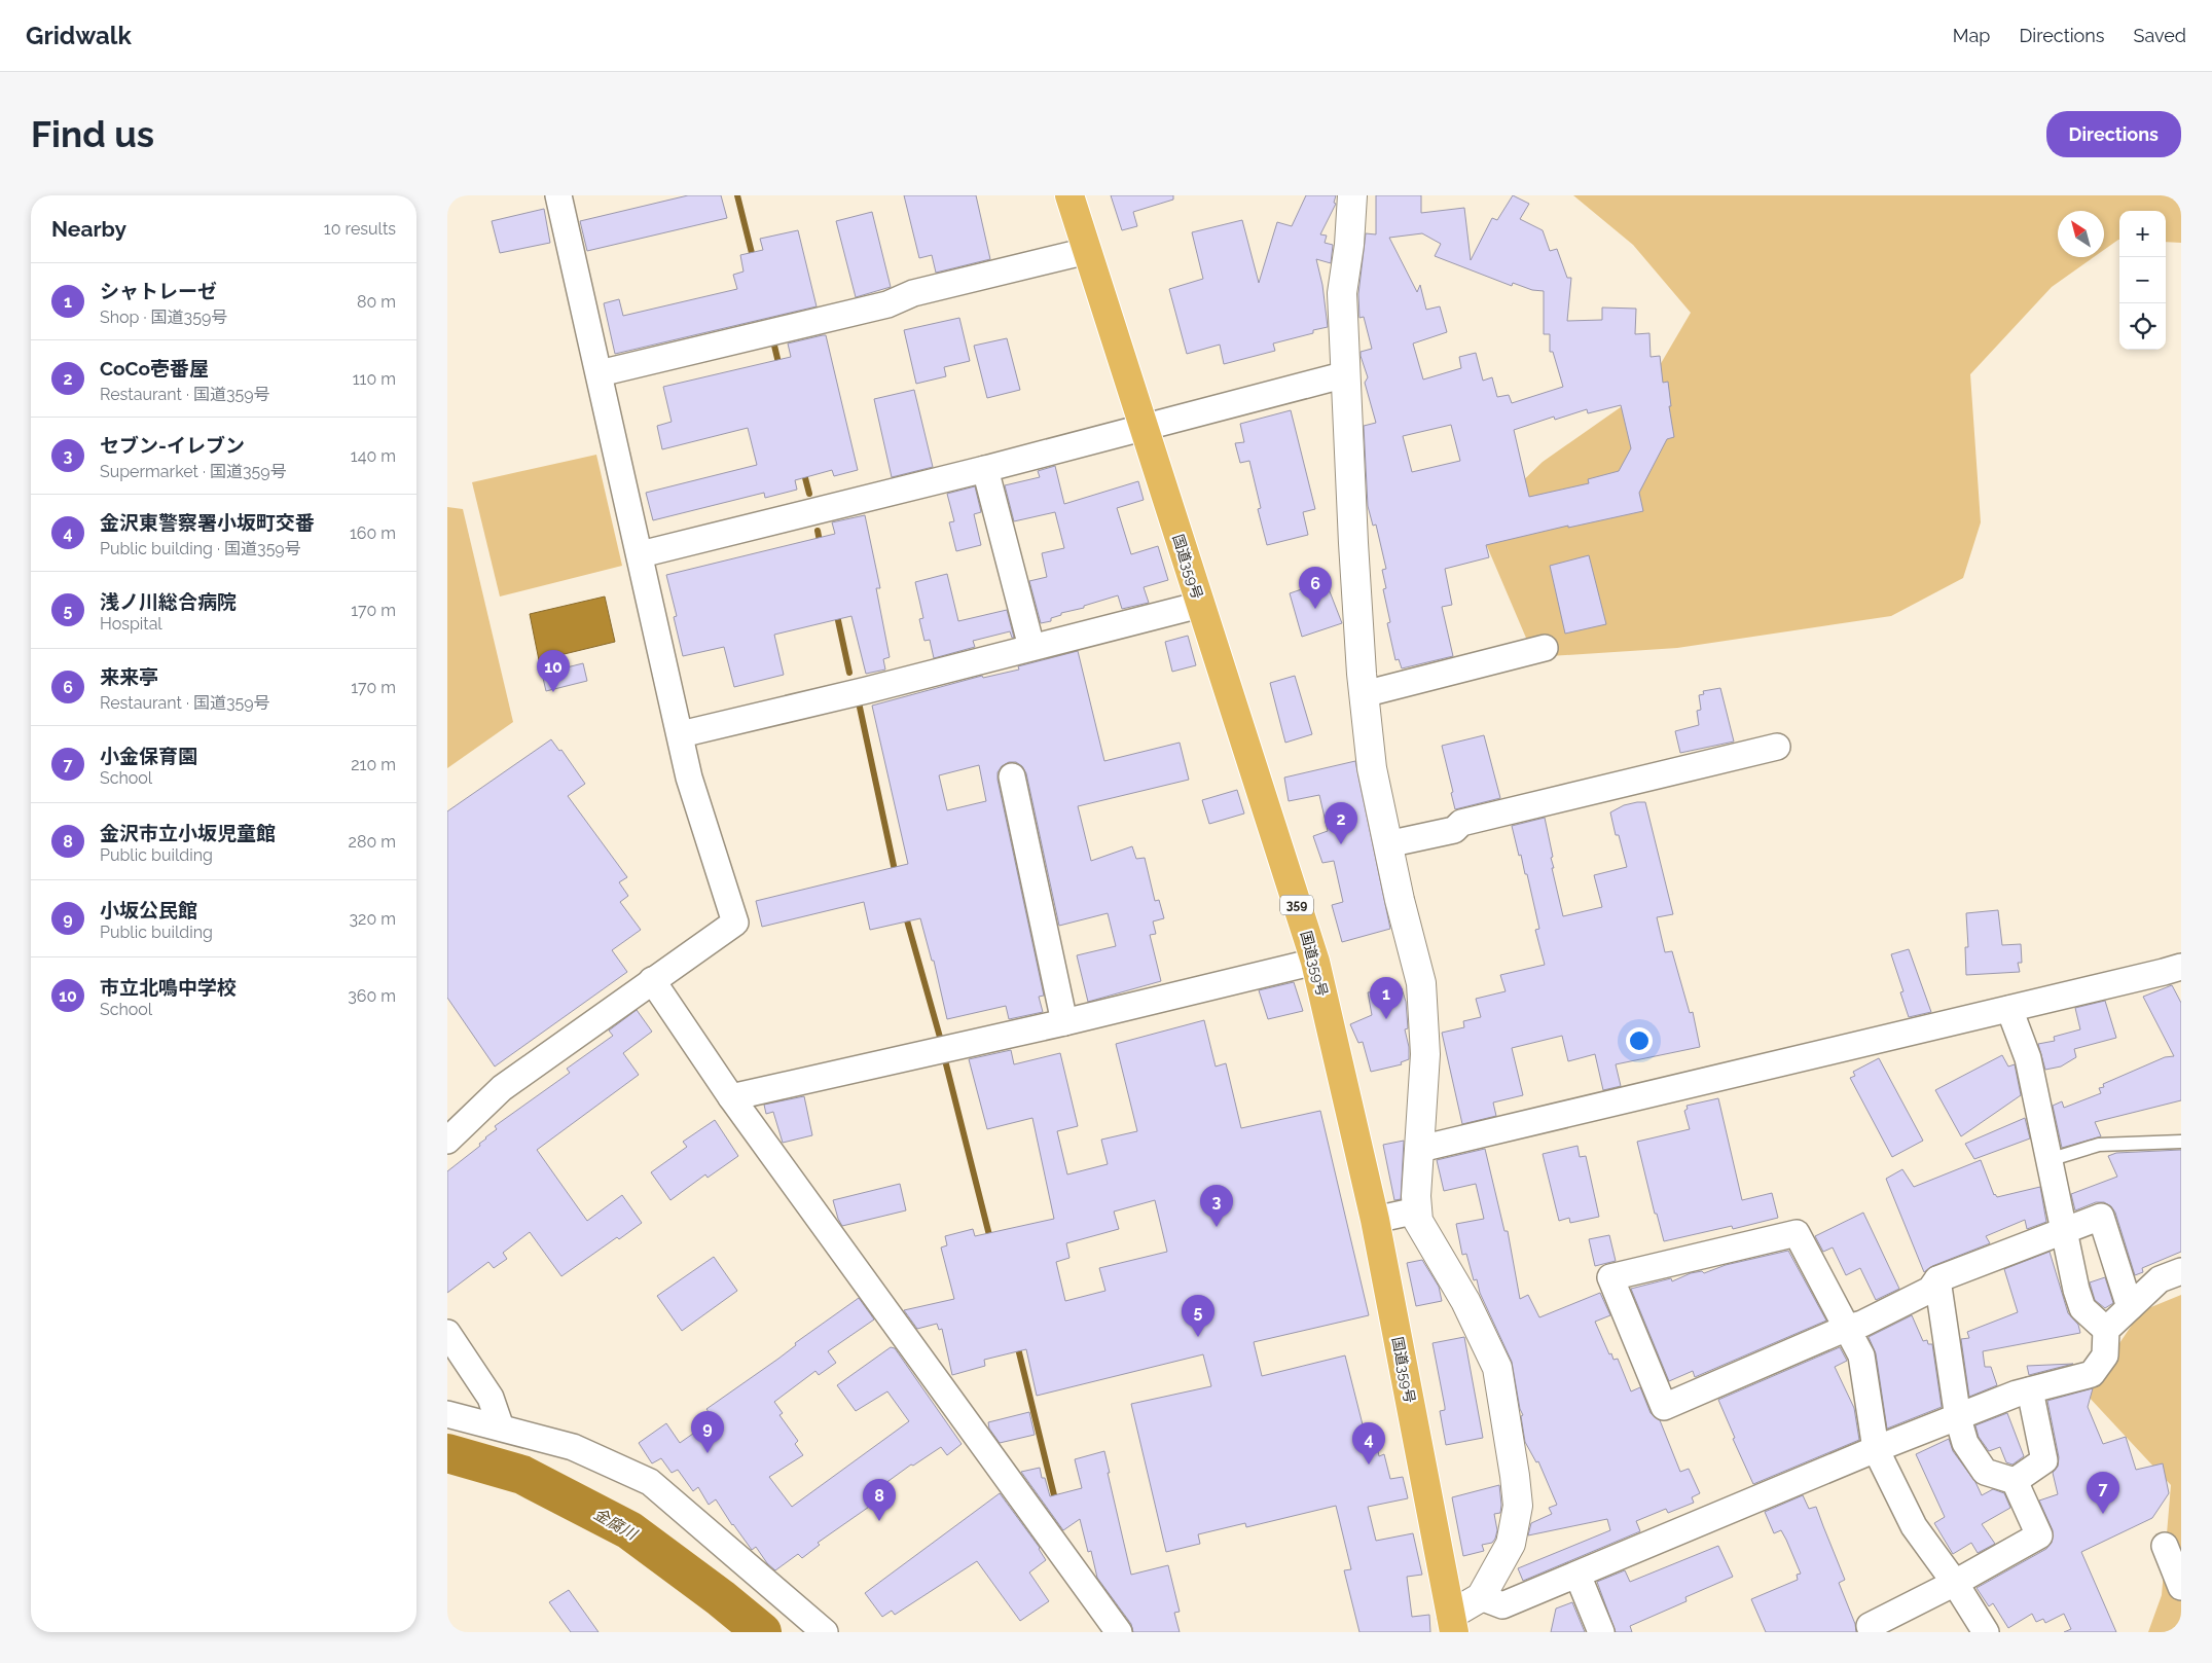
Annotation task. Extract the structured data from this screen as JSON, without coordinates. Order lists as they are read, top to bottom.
{
  "streets": {
    "highway": ["国道359号", "359"]
  },
  "water": ["金腐川"],
  "north": "top left",
  "page": {
    "header": "Gridwalk",
    "nav": ["Map", "Directions", "Saved"],
    "buttons": "Directions",
    "title": "Find us",
    "heading": ["Nearby", "10 results"],
    "map_buttons": ["+", "−"],
    "list": [
      {
        "mark": "1",
        "name": "シャトレーゼ",
        "note": "Shop · 国道359号",
        "value": "80 m"
      },
      {
        "mark": "2",
        "name": "CoCo壱番屋",
        "note": "Restaurant · 国道359号",
        "value": "110 m"
      },
      {
        "mark": "3",
        "name": "セブン-イレブン",
        "note": "Supermarket · 国道359号",
        "value": "140 m"
      },
      {
        "mark": "4",
        "name": "金沢東警察署小坂町交番",
        "note": "Public building · 国道359号",
        "value": "160 m"
      },
      {
        "mark": "5",
        "name": "浅ノ川総合病院",
        "note": "Hospital",
        "value": "170 m"
      },
      {
        "mark": "6",
        "name": "来来亭",
        "note": "Restaurant · 国道359号",
        "value": "170 m"
      },
      {
        "mark": "7",
        "name": "小金保育園",
        "note": "School",
        "value": "210 m"
      },
      {
        "mark": "8",
        "name": "金沢市立小坂児童館",
        "note": "Public building",
        "value": "280 m"
      },
      {
        "mark": "9",
        "name": "小坂公民館",
        "note": "Public building",
        "value": "320 m"
      },
      {
        "mark": "10",
        "name": "市立北鳴中学校",
        "note": "School",
        "value": "360 m"
      }
    ],
    "pins": [
      "6",
      "10",
      "2",
      "1",
      "3",
      "5",
      "9",
      "4",
      "7",
      "8"
    ]
  }
}
